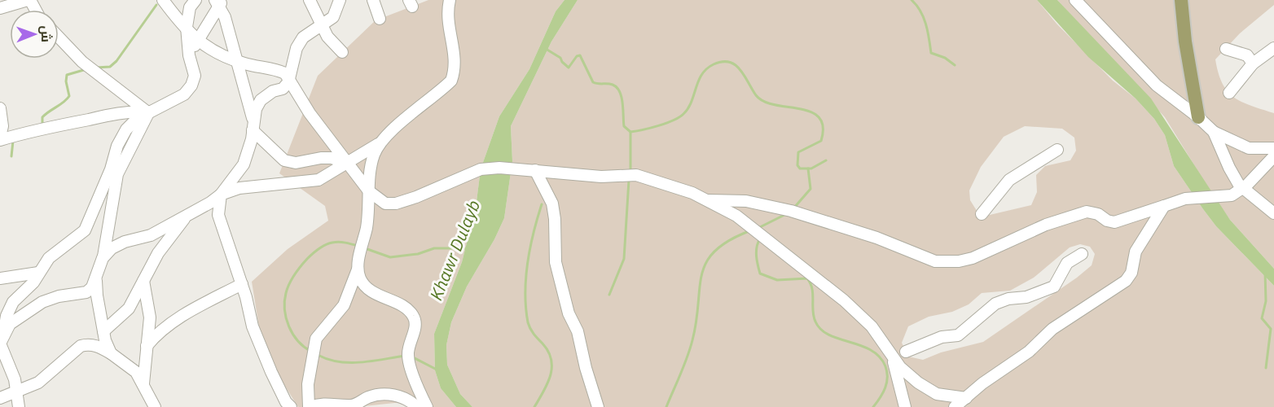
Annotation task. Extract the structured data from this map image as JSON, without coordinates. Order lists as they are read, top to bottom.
{
  "water": ["Khawr Dulayb"],
  "north": "right"
}
